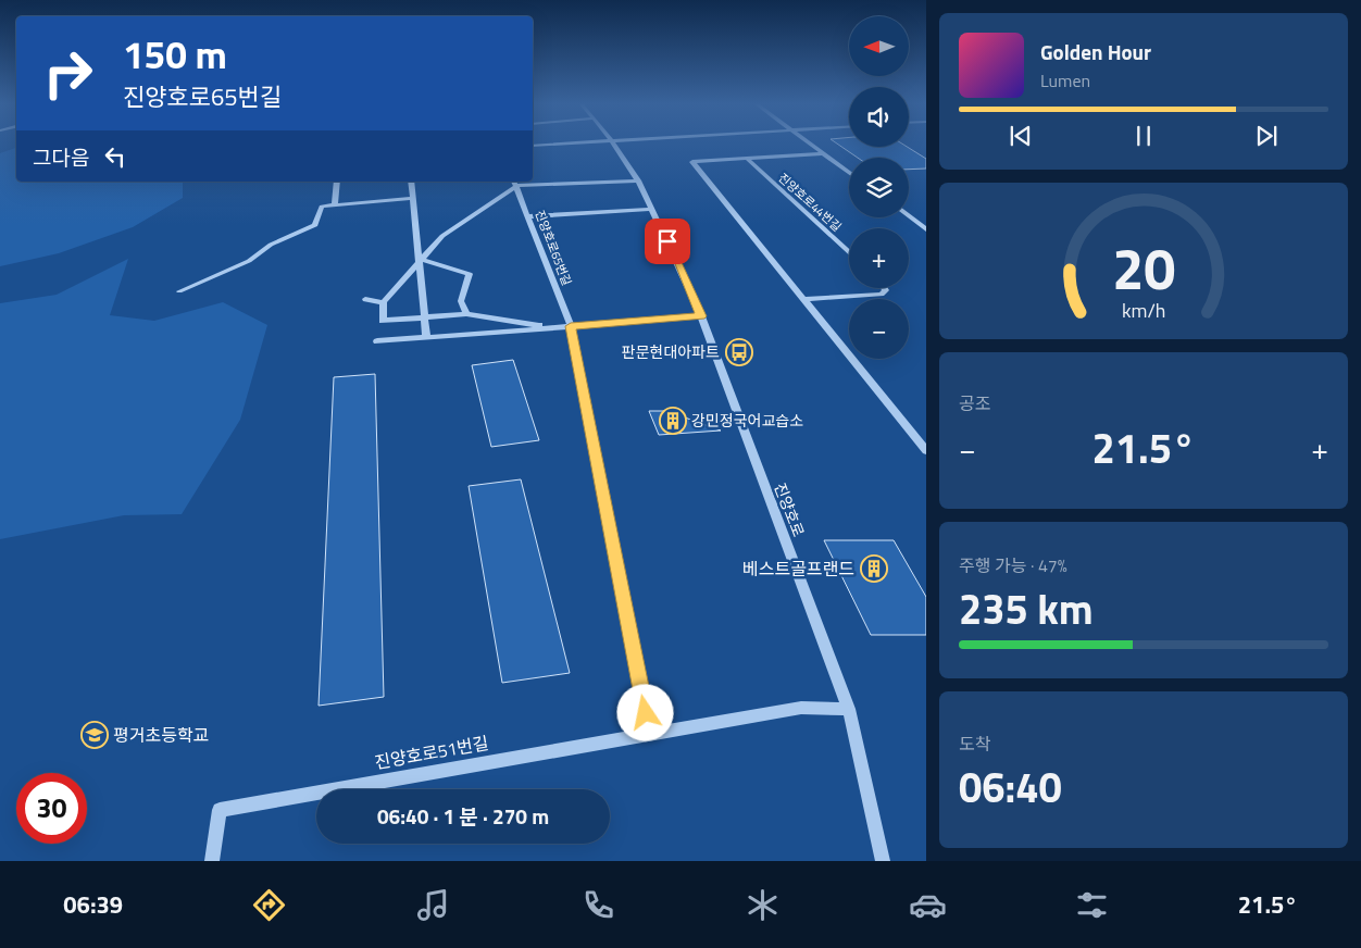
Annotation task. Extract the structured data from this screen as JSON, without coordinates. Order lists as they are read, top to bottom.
{
  "streets": {
    "street": [
      "진양호로44번길",
      "진양호로65번길",
      "진양호로",
      "진양호로51번길"
    ]
  },
  "crossings": [
    ["진양호로", "진양호로51번길"]
  ],
  "places": {
    "bus stop": ["판문현대아파트"],
    "building": ["강민정국어교습소", "베스트골프랜드"],
    "school or university": ["평거초등학교"]
  },
  "north": "left",
  "page": {
    "map_buttons": ["+", "−"],
    "turn": ["150 m", "진양호로65번길"],
    "song": ["Golden Hour", "Lumen"],
    "then": "그다음",
    "tile": [
      "공조",
      ["주행 가능 · 47%", "235 km"],
      ["도착", "06:40"]
    ],
    "heat": ["−", "21.5°", "+"],
    "limit": "30",
    "trip": "06:40 · 1 분 · 270 m",
    "tabs": ["06:39", "21.5°"],
    "gauge": ["20", "km/h"]
  }
}
